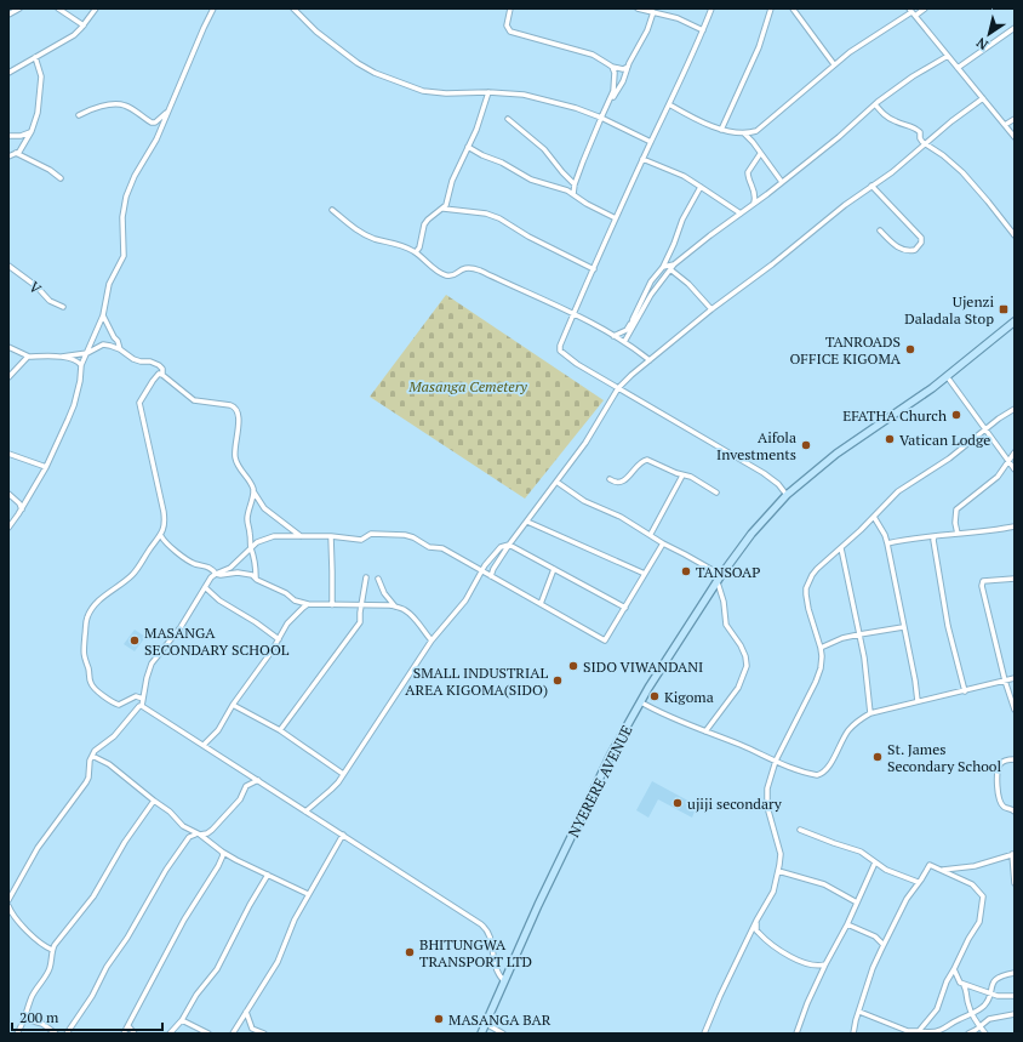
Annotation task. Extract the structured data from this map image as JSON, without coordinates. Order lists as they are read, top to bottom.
{
  "streets": {
    "main road": ["NYERERE AVENUE"],
    "street": ["V"]
  },
  "parks": ["Masanga Cemetery"],
  "places": {
    "transit": ["Ujenzi Daladala Stop"],
    "other": [
      "TANROADS OFFICE KIGOMA",
      "EFATHA Church",
      "Vatican Lodge",
      "Aifola Investments",
      "TANSOAP",
      "MASANGA SECONDARY SCHOOL",
      "SIDO VIWANDANI",
      "SMALL INDUSTRIAL AREA KIGOMA(SIDO)",
      "Kigoma",
      "St. James Secondary School",
      "ujiji secondary",
      "BHITUNGWA TRANSPORT LTD",
      "MASANGA BAR"
    ]
  },
  "scale_bar": "200 m",
  "north": "bottom left"
}
